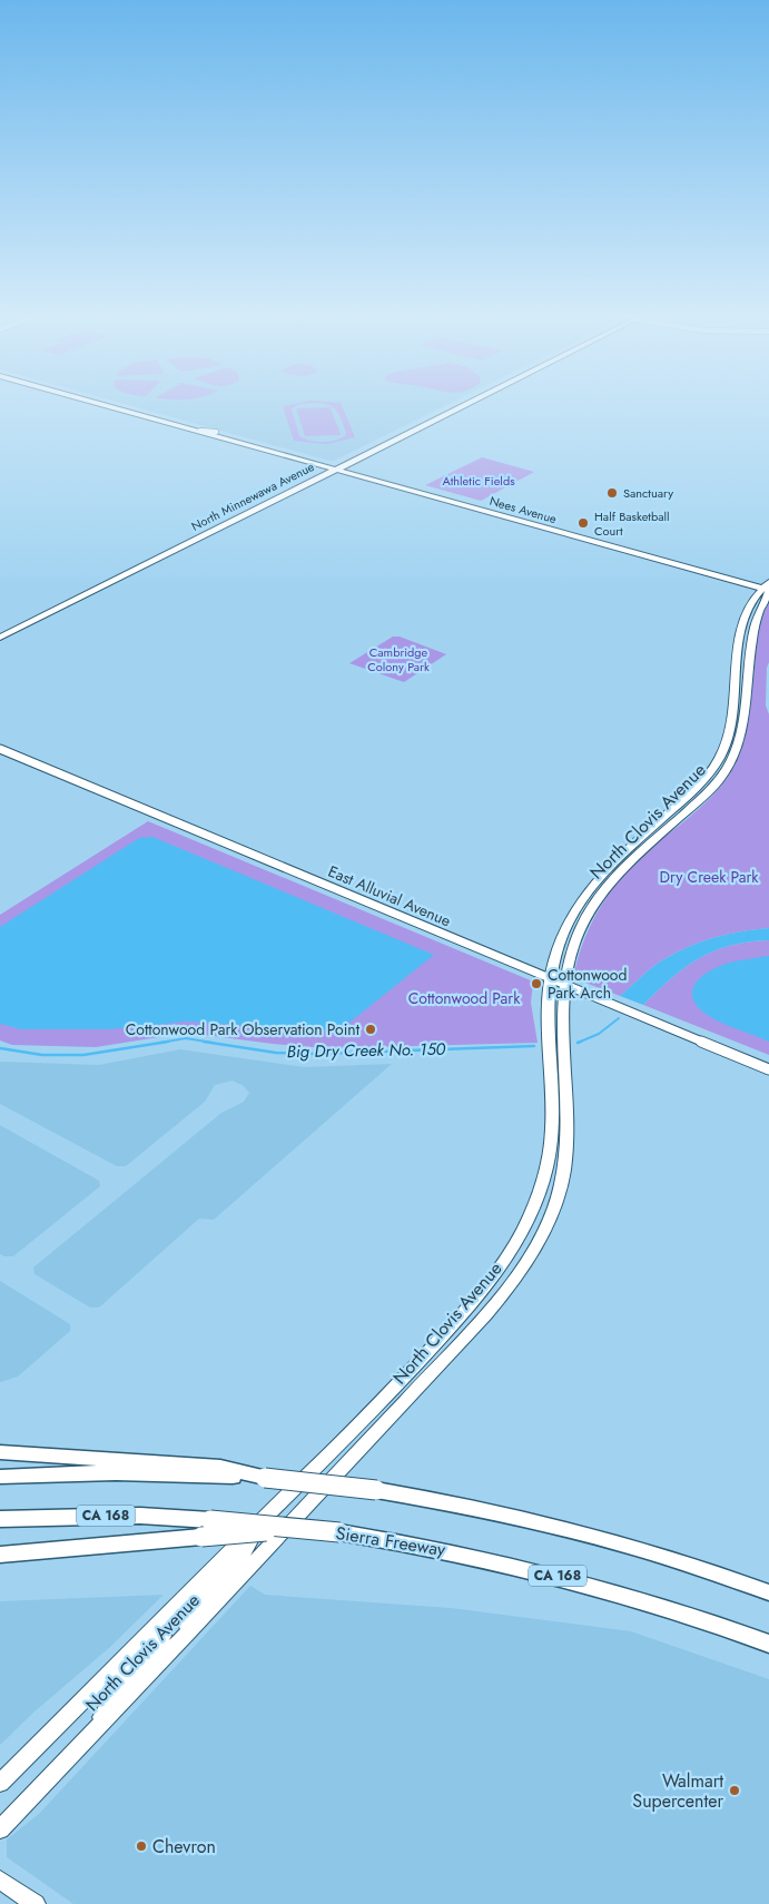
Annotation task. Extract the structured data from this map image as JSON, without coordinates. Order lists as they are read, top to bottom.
{
  "streets": {
    "highway": ["CA 168", "Sierra Freeway"],
    "main road": ["North Minnewawa Avenue", "Nees Avenue", "North Clovis Avenue"],
    "street": ["East Alluvial Avenue"]
  },
  "crossings": [
    ["North Minnewawa Avenue", "Nees Avenue"],
    ["Nees Avenue", "North Clovis Avenue"],
    ["North Clovis Avenue", "East Alluvial Avenue"]
  ],
  "water": ["Big Dry Creek No. 150"],
  "parks": [
    "Athletic Fields",
    "Cambridge Colony Park",
    "Dry Creek Park",
    "Cottonwood Park"
  ],
  "places": [
    "Sanctuary",
    "Half Basketball Court",
    "Cottonwood Park Arch",
    "Cottonwood Park Observation Point",
    "Walmart Supercenter",
    "Chevron"
  ]
}
